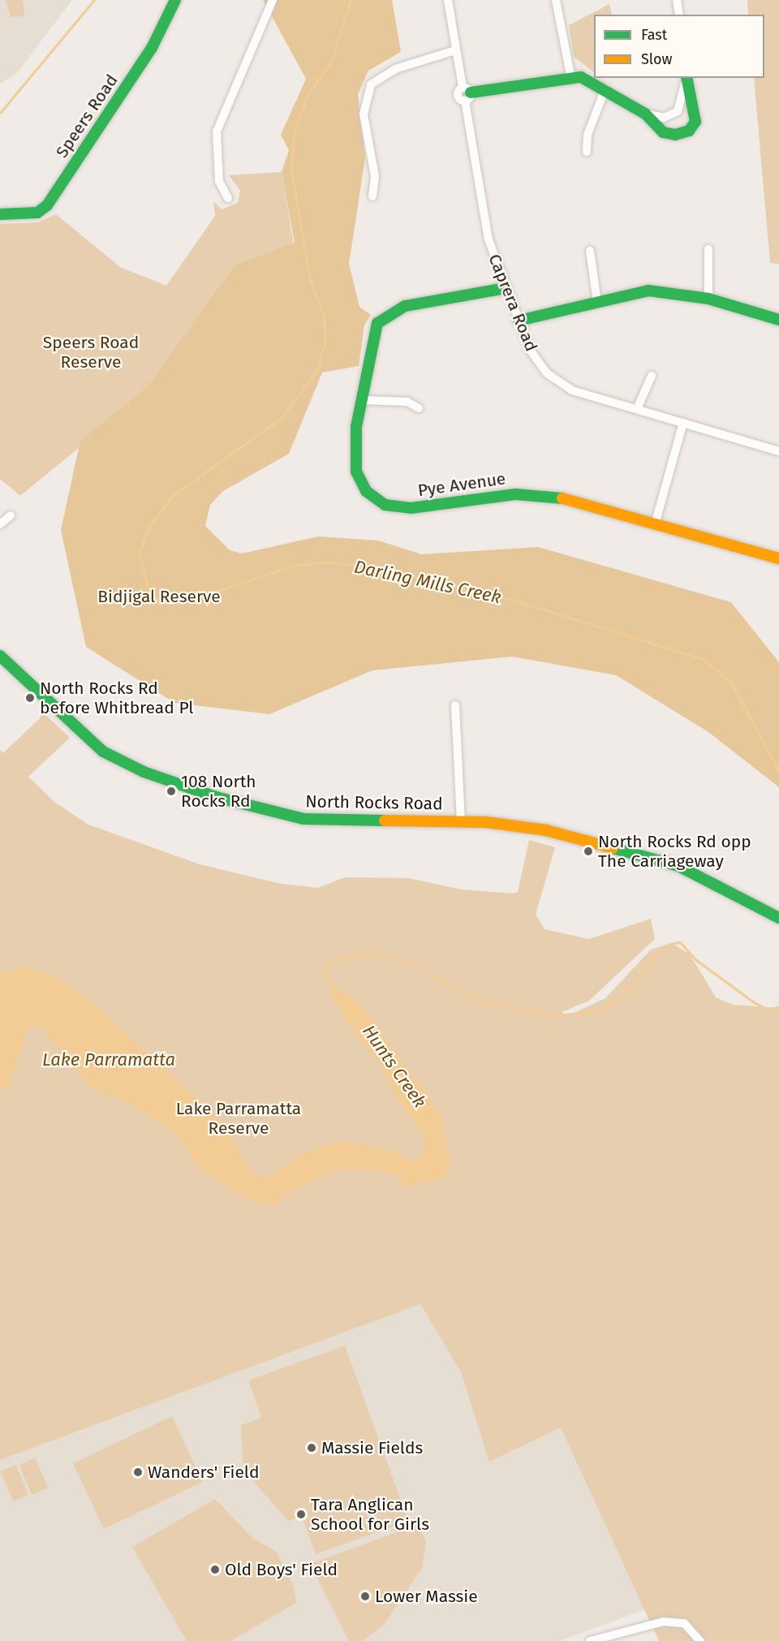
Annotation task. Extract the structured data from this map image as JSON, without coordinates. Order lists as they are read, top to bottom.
{
  "streets": {
    "street": [
      "Speers Road",
      "Caprera Road",
      "Pye Avenue",
      "North Rocks Road"
    ]
  },
  "crossings": [
    ["Caprera Road", "Pye Avenue"]
  ],
  "water": ["Darling Mills Creek", "Lake Parramatta", "Hunts Creek"],
  "parks": ["Speers Road Reserve", "Bidjigal Reserve", "Lake Parramatta Reserve"],
  "places": [
    "North Rocks Rd before Whitbread Pl",
    "108 North Rocks Rd",
    "North Rocks Rd opp The Carriageway",
    "Massie Fields",
    "Wanders' Field",
    "Tara Anglican School for Girls",
    "Old Boys' Field",
    "Lower Massie"
  ],
  "legend": ["Fast", "Slow"]
}
